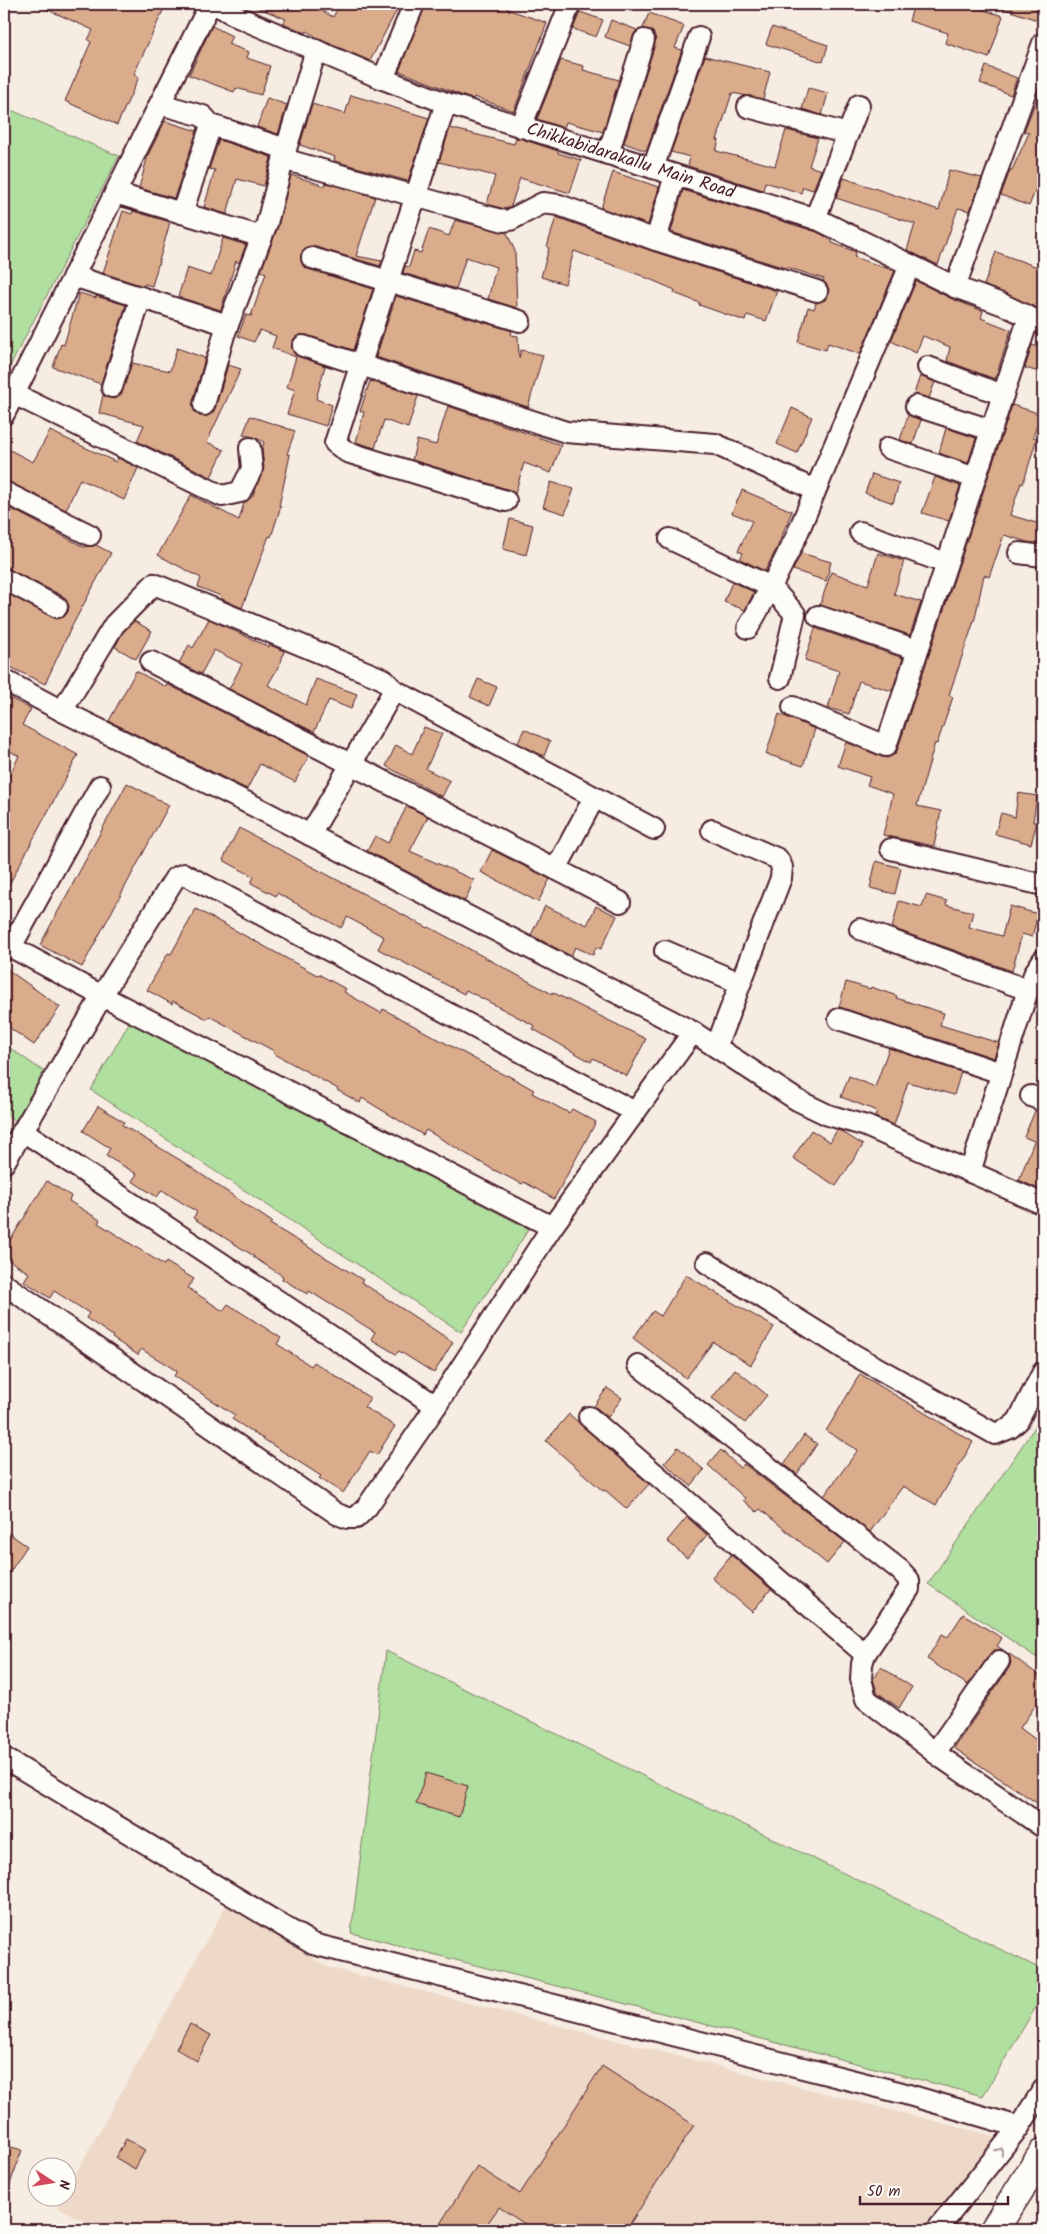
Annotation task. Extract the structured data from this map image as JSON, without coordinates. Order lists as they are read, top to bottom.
{
  "streets": {
    "street": ["Chikkabidarakallu Main Road"]
  },
  "scale_bar": "50 m",
  "north": "right"
}
